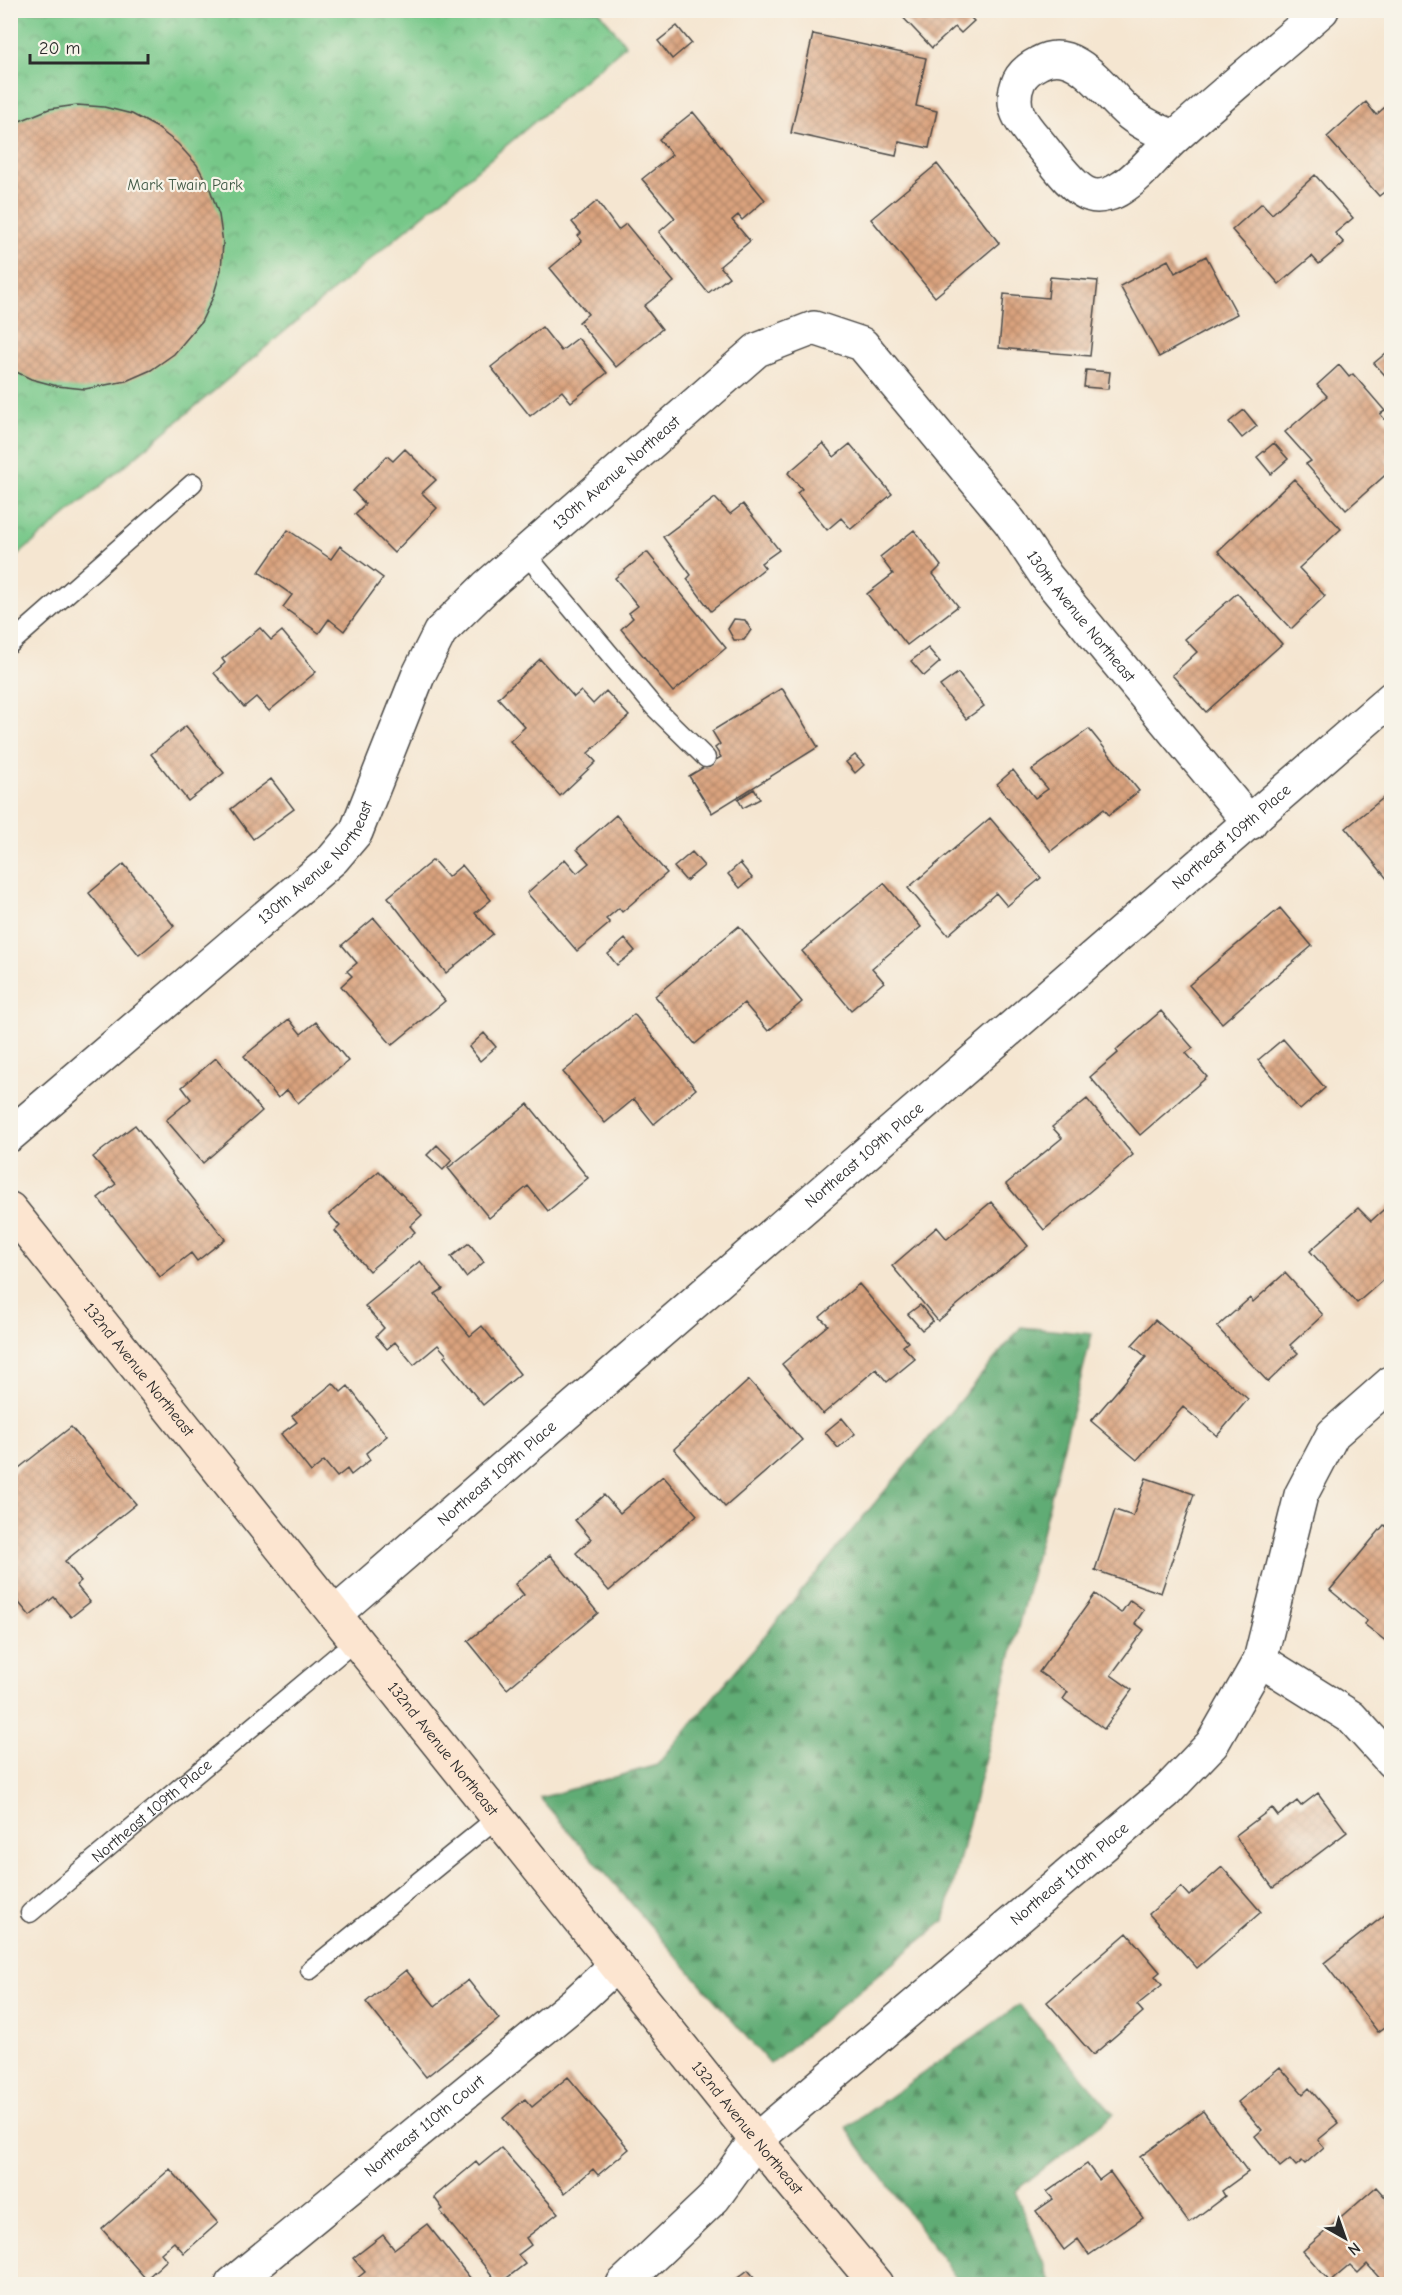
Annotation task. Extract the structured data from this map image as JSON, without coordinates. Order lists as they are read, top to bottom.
{
  "streets": {
    "street": [
      "130th Avenue Northeast",
      "Northeast 109th Place",
      "132nd Avenue Northeast",
      "Northeast 110th Place",
      "Northeast 110th Court"
    ]
  },
  "crossings": [
    ["130th Avenue Northeast", "Northeast 109th Place"],
    ["Northeast 109th Place", "132nd Avenue Northeast"],
    ["132nd Avenue Northeast", "Northeast 110th Place"],
    ["132nd Avenue Northeast", "Northeast 110th Court"]
  ],
  "parks": ["Mark Twain Park"],
  "scale_bar": "20 m",
  "north": "bottom right"
}
